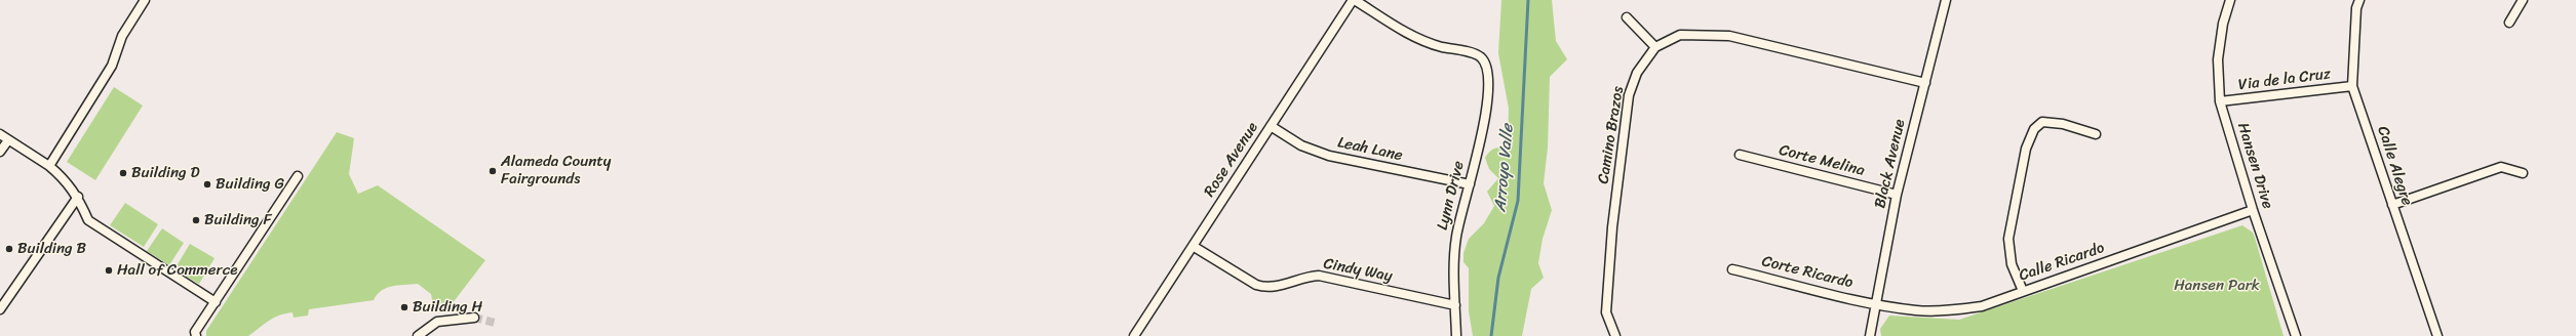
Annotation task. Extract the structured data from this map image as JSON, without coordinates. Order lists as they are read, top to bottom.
{
  "streets": {
    "street": [
      "Via de la Cruz",
      "Camino Brazos",
      "Leah Lane",
      "Rose Avenue",
      "Corte Melina",
      "Black Avenue",
      "Hansen Drive",
      "Calle Alegre",
      "Lynn Drive",
      "Calle Ricardo",
      "Cindy Way",
      "Corte Ricardo"
    ]
  },
  "crossings": [
    ["Via de la Cruz", "Hansen Drive"],
    ["Via de la Cruz", "Calle Alegre"],
    ["Camino Brazos", "Black Avenue"],
    ["Leah Lane", "Rose Avenue"],
    ["Leah Lane", "Lynn Drive"],
    ["Rose Avenue", "Lynn Drive"],
    ["Rose Avenue", "Cindy Way"],
    ["Corte Melina", "Black Avenue"],
    ["Black Avenue", "Calle Ricardo"],
    ["Black Avenue", "Corte Ricardo"],
    ["Hansen Drive", "Calle Ricardo"],
    ["Lynn Drive", "Cindy Way"],
    ["Calle Ricardo", "Corte Ricardo"]
  ],
  "water": ["Arroyo Valle"],
  "parks": ["Hansen Park"],
  "places": [
    "Alameda County Fairgrounds",
    "Building D",
    "Building G",
    "Building F",
    "Building B",
    "Hall of Commerce",
    "Building H"
  ]
}
